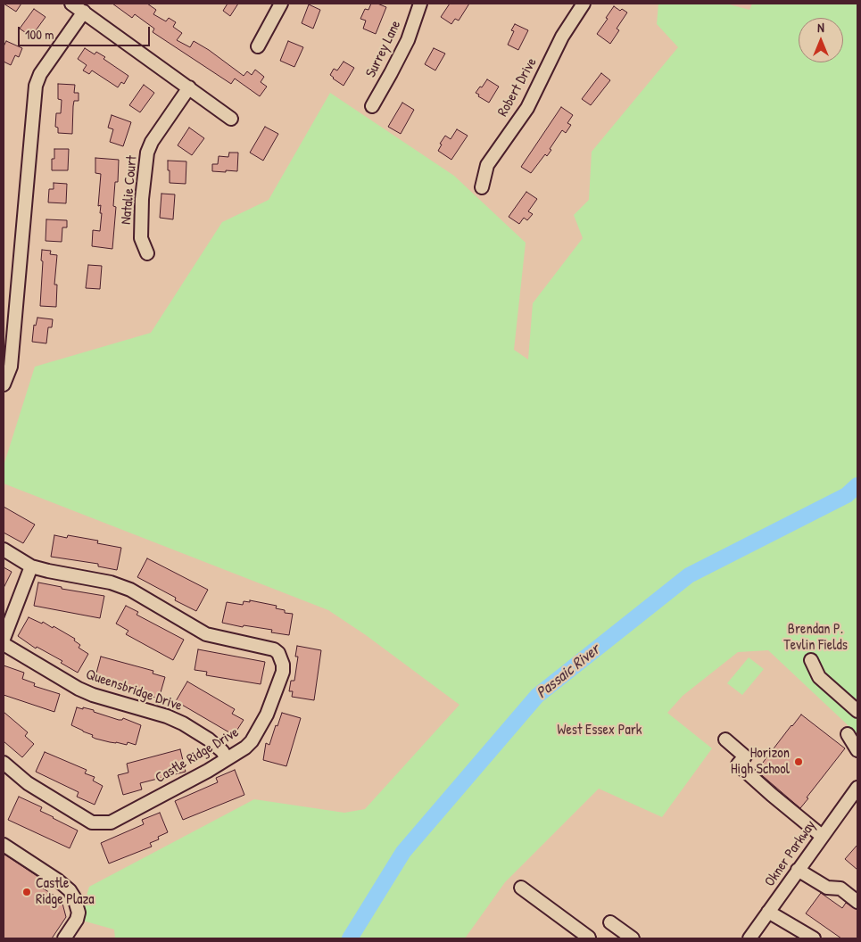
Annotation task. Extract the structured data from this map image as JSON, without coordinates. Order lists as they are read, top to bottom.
{
  "streets": {
    "street": [
      "Surrey Lane",
      "Robert Drive",
      "Natalie Court",
      "Queensbridge Drive",
      "Castle Ridge Drive",
      "Okner Parkway"
    ]
  },
  "crossings": [
    ["Queensbridge Drive", "Castle Ridge Drive"]
  ],
  "water": ["Passaic River"],
  "parks": ["Brendan P. Tevlin Fields", "West Essex Park"],
  "places": ["Horizon High School", "Castle Ridge Plaza"],
  "scale_bar": "100 m",
  "north": "top"
}
